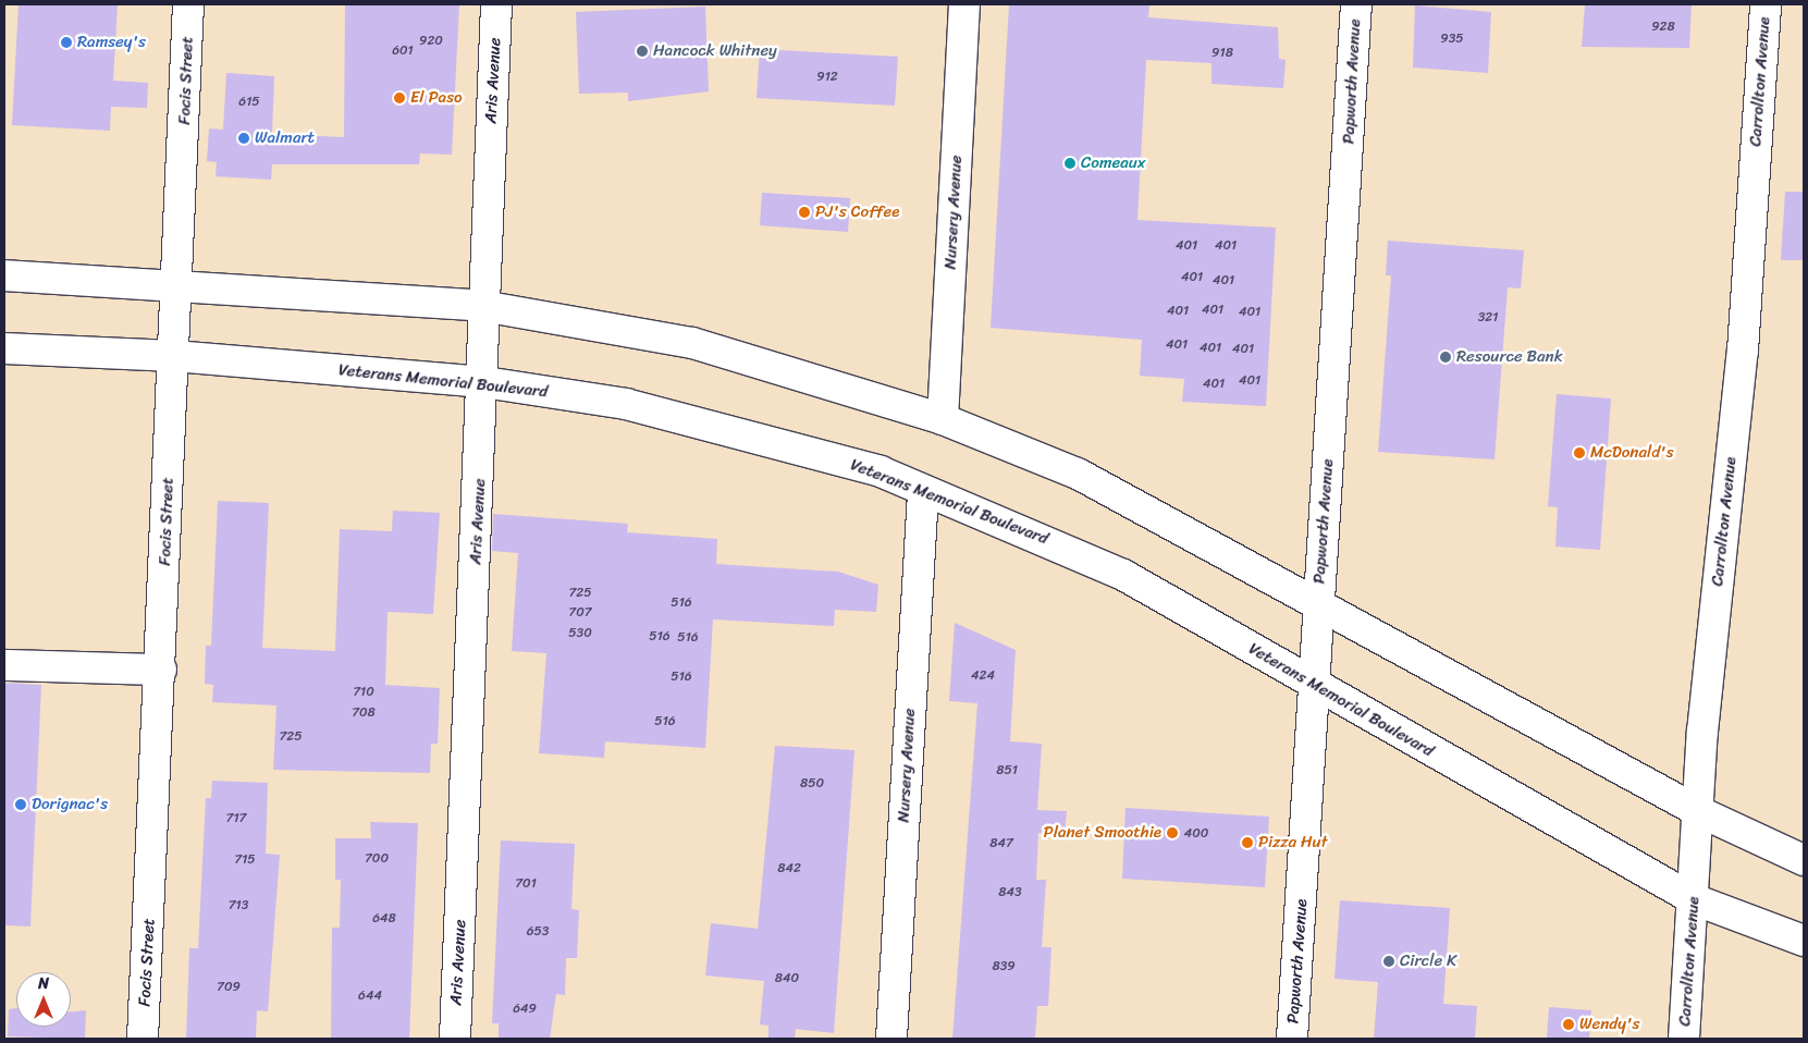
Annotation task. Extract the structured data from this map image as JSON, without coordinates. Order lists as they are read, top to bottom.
{
  "streets": {
    "street": [
      "Focis Street",
      "Aris Avenue",
      "Papworth Avenue",
      "Carrollton Avenue",
      "Nursery Avenue",
      "Veterans Memorial Boulevard"
    ]
  },
  "crossings": [
    ["Focis Street", "Veterans Memorial Boulevard"],
    ["Aris Avenue", "Veterans Memorial Boulevard"],
    ["Papworth Avenue", "Veterans Memorial Boulevard"],
    ["Carrollton Avenue", "Veterans Memorial Boulevard"],
    ["Nursery Avenue", "Veterans Memorial Boulevard"]
  ],
  "places": [
    "Ramsey's",
    "Hancock Whitney",
    "El Paso",
    "Walmart",
    "Comeaux",
    "PJ's Coffee",
    "Resource Bank",
    "McDonald's",
    "Dorignac's",
    "Planet Smoothie",
    "Pizza Hut",
    "Circle K",
    "Wendy's"
  ],
  "house_numbers": [
    "928",
    "935",
    "920",
    "601",
    "918",
    "912",
    "615",
    "401",
    "401",
    "401",
    "401",
    "401",
    "401",
    "401",
    "321",
    "401",
    "401",
    "401",
    "401",
    "401",
    "725",
    "516",
    "707",
    "530",
    "516",
    "516",
    "424",
    "516",
    "710",
    "708",
    "516",
    "725",
    "851",
    "850",
    "717",
    "400",
    "847",
    "700",
    "715",
    "842",
    "701",
    "843",
    "713",
    "648",
    "653",
    "839",
    "840",
    "709",
    "644",
    "649"
  ],
  "north": "top"
}
